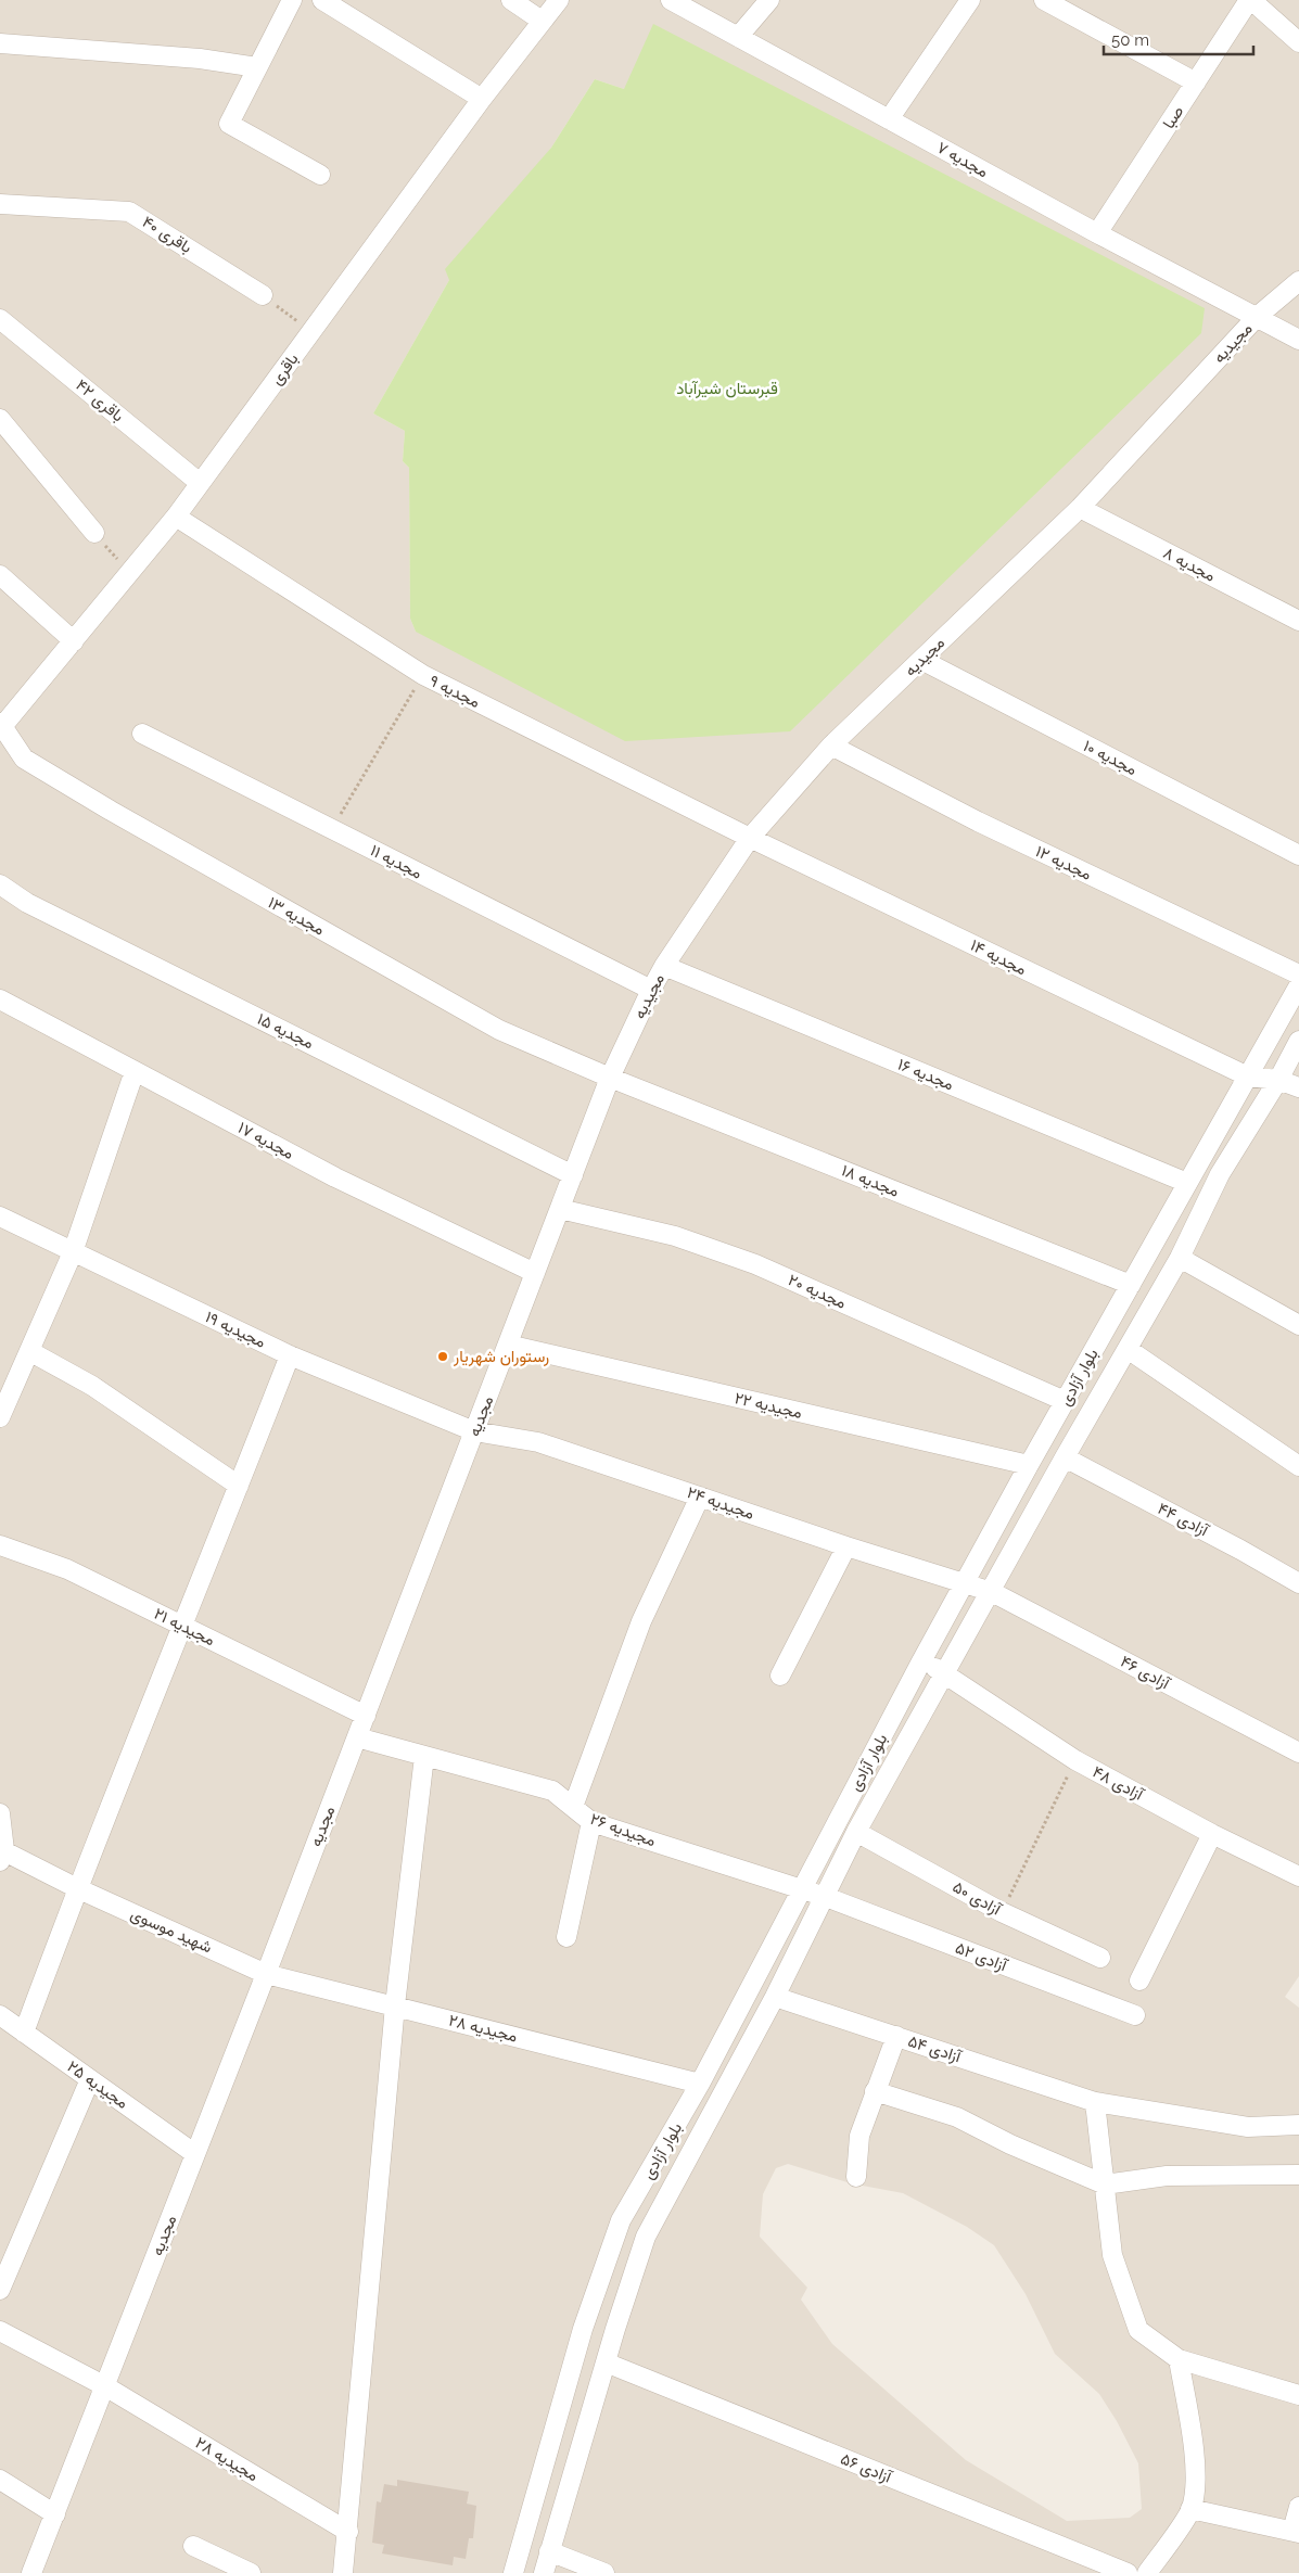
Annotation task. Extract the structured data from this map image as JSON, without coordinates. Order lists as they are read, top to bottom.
{
  "streets": {
    "street": [
      "صبا",
      "مجدیه ۷",
      "باقری ۴۰",
      "مجیدیه",
      "باقری",
      "باقری ۴۲",
      "مجدیه ۸",
      "مجدیه ۹",
      "مجدیه ۱۰",
      "مجدیه ۱۱",
      "مجدیه ۱۲",
      "مجدیه ۱۳",
      "مجدیه ۱۴",
      "مجدیه ۱۵",
      "مجدیه ۱۶",
      "مجدیه ۱۷",
      "مجدیه ۱۸",
      "مجدیه ۲۰",
      "مجیدیه ۱۹",
      "بلوار آزادی",
      "مجیدیه ۲۲",
      "مجدیه",
      "مجیدیه ۲۴",
      "آزادی ۴۴",
      "مجیدیه ۲۱",
      "آزادی ۴۶",
      "آزادی ۴۸",
      "مجیدیه ۲۶",
      "آزادی ۵۰",
      "شهید موسوی",
      "آزادی ۵۲",
      "مجیدیه ۲۸",
      "آزادی ۵۴",
      "مجیدیه ۲۵",
      "آزادی ۵۶"
    ]
  },
  "crossings": [
    ["صبا", "مجدیه ۷"],
    ["مجدیه ۷", "مجیدیه"],
    ["مجیدیه", "مجدیه ۸"],
    ["مجیدیه", "مجدیه ۹"],
    ["مجیدیه", "مجدیه ۱۰"],
    ["مجیدیه", "مجدیه ۱۱"],
    ["مجیدیه", "مجدیه ۱۲"],
    ["مجیدیه", "مجدیه ۱۳"],
    ["مجیدیه", "مجدیه ۱۴"],
    ["مجیدیه", "مجدیه ۱۶"],
    ["مجیدیه", "مجدیه ۱۸"],
    ["مجیدیه", "مجدیه"],
    ["باقری", "باقری ۴۲"],
    ["باقری", "مجدیه ۹"],
    ["باقری", "مجدیه ۱۳"],
    ["مجدیه ۹", "مجدیه ۱۴"],
    ["مجدیه ۱۳", "مجدیه ۱۸"],
    ["مجدیه ۱۳", "مجدیه"],
    ["مجدیه ۱۴", "بلوار آزادی"],
    ["مجدیه ۱۵", "مجدیه"],
    ["مجدیه ۱۶", "بلوار آزادی"],
    ["مجدیه ۱۷", "مجدیه"],
    ["مجدیه ۱۸", "بلوار آزادی"],
    ["مجدیه ۱۸", "مجدیه"],
    ["مجدیه ۲۰", "بلوار آزادی"],
    ["مجدیه ۲۰", "مجدیه"],
    ["مجیدیه ۱۹", "مجدیه"],
    ["مجیدیه ۱۹", "مجیدیه ۲۴"],
    ["بلوار آزادی", "مجیدیه ۲۲"],
    ["بلوار آزادی", "مجیدیه ۲۴"],
    ["بلوار آزادی", "آزادی ۴۴"],
    ["بلوار آزادی", "آزادی ۴۶"],
    ["بلوار آزادی", "آزادی ۴۸"],
    ["بلوار آزادی", "مجیدیه ۲۶"],
    ["بلوار آزادی", "آزادی ۵۰"],
    ["بلوار آزادی", "آزادی ۵۲"],
    ["بلوار آزادی", "مجیدیه ۲۸"],
    ["بلوار آزادی", "آزادی ۵۴"],
    ["بلوار آزادی", "آزادی ۵۶"],
    ["مجیدیه ۲۲", "مجدیه"],
    ["مجدیه", "مجیدیه ۲۴"],
    ["مجدیه", "مجیدیه ۲۱"],
    ["مجدیه", "مجیدیه ۲۶"],
    ["مجدیه", "شهید موسوی"],
    ["مجدیه", "مجیدیه ۲۸"],
    ["مجدیه", "مجیدیه ۲۵"],
    ["مجیدیه ۲۴", "آزادی ۴۶"],
    ["مجیدیه ۲۶", "آزادی ۵۲"],
    ["شهید موسوی", "مجیدیه ۲۸"]
  ],
  "parks": ["قبرستان شیرآباد"],
  "places": ["رستوران شهریار"],
  "scale_bar": "50 m"
}
